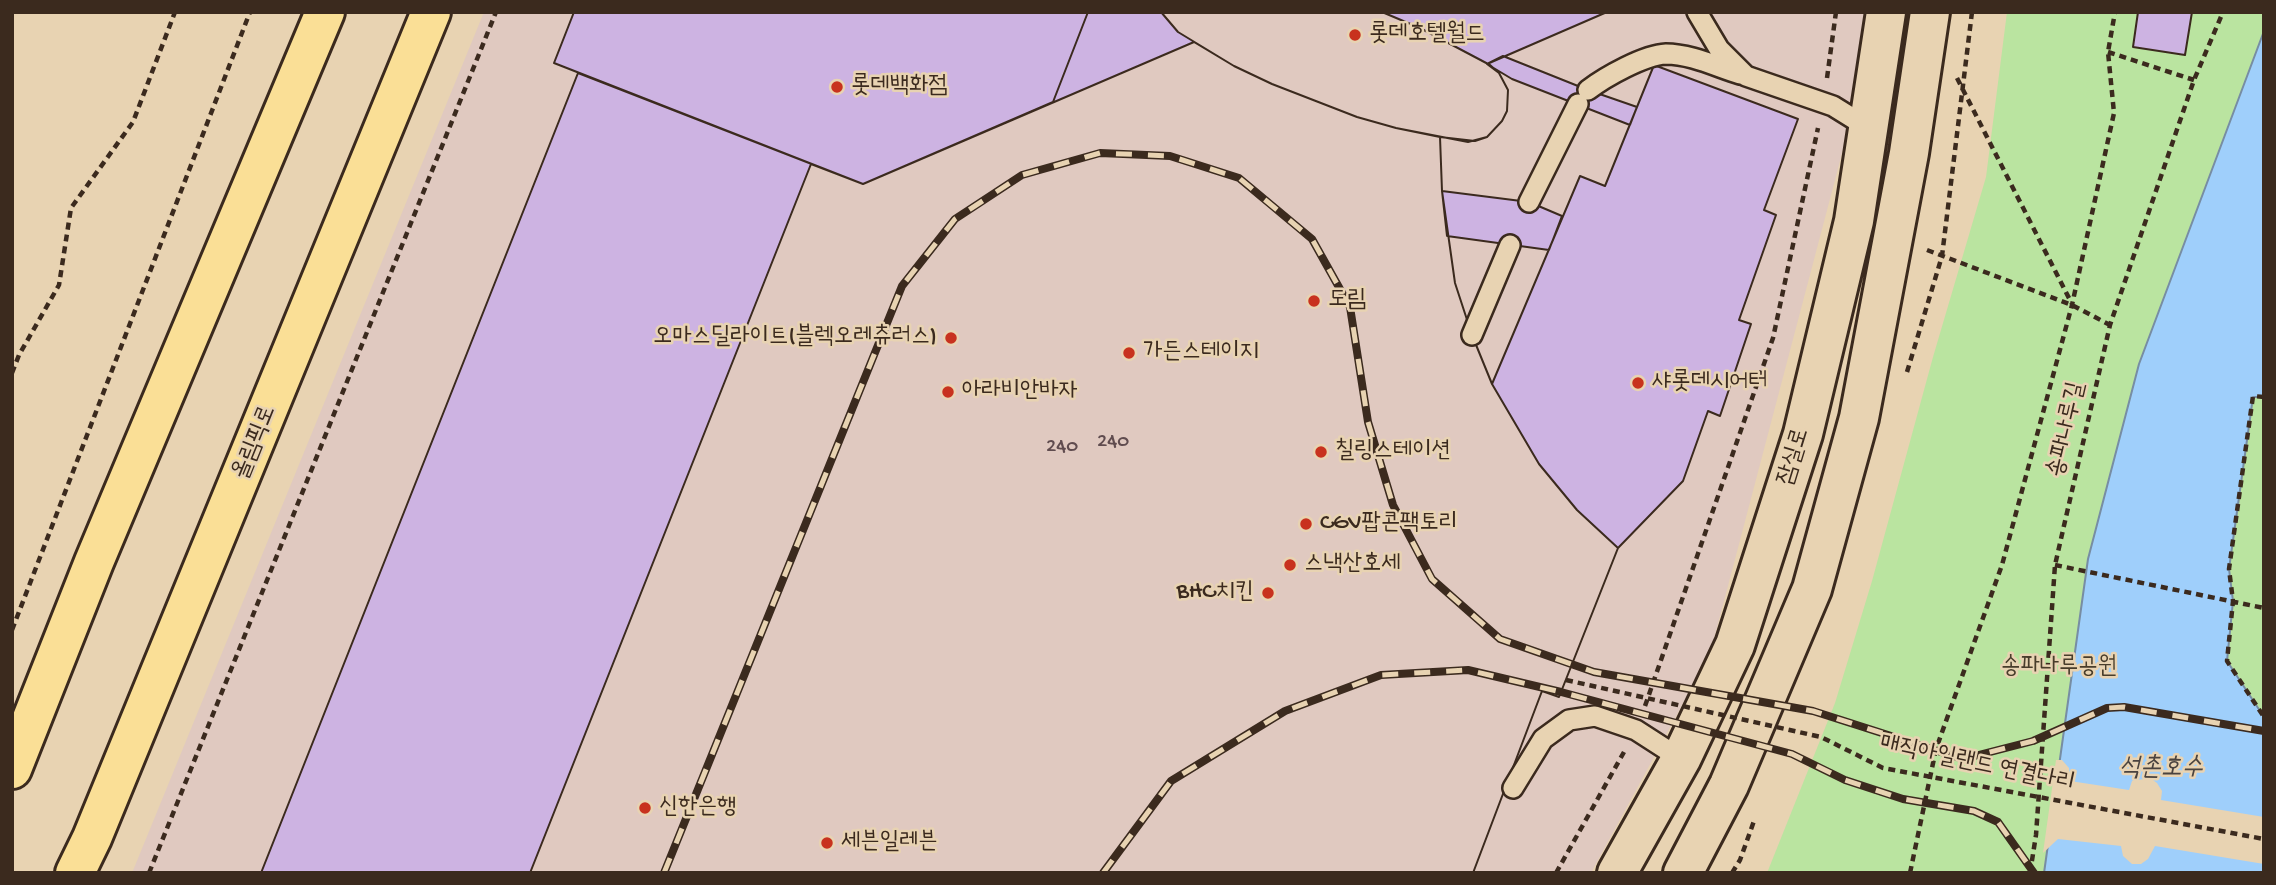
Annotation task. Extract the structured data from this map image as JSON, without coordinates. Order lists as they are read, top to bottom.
{
  "streets": {
    "main road": ["올림픽로"],
    "street": ["잠실로"],
    "path": ["송파나루길", "매직아일랜드 연결다리"]
  },
  "water": ["석촌호수"],
  "parks": ["송파나루공원"],
  "places": [
    "롯데호텔월드",
    "롯데백화점",
    "도림",
    "오마스딜라이트(블렉오레츄러스)",
    "가든스테이지",
    "샤롯데시어터",
    "아라비안바자",
    "칠링스테이션",
    "CGV팝콘팩토리",
    "스낵산호세",
    "BHC치킨",
    "신한은행",
    "세븐일레븐"
  ],
  "house_numbers": ["240", "240"]
}
